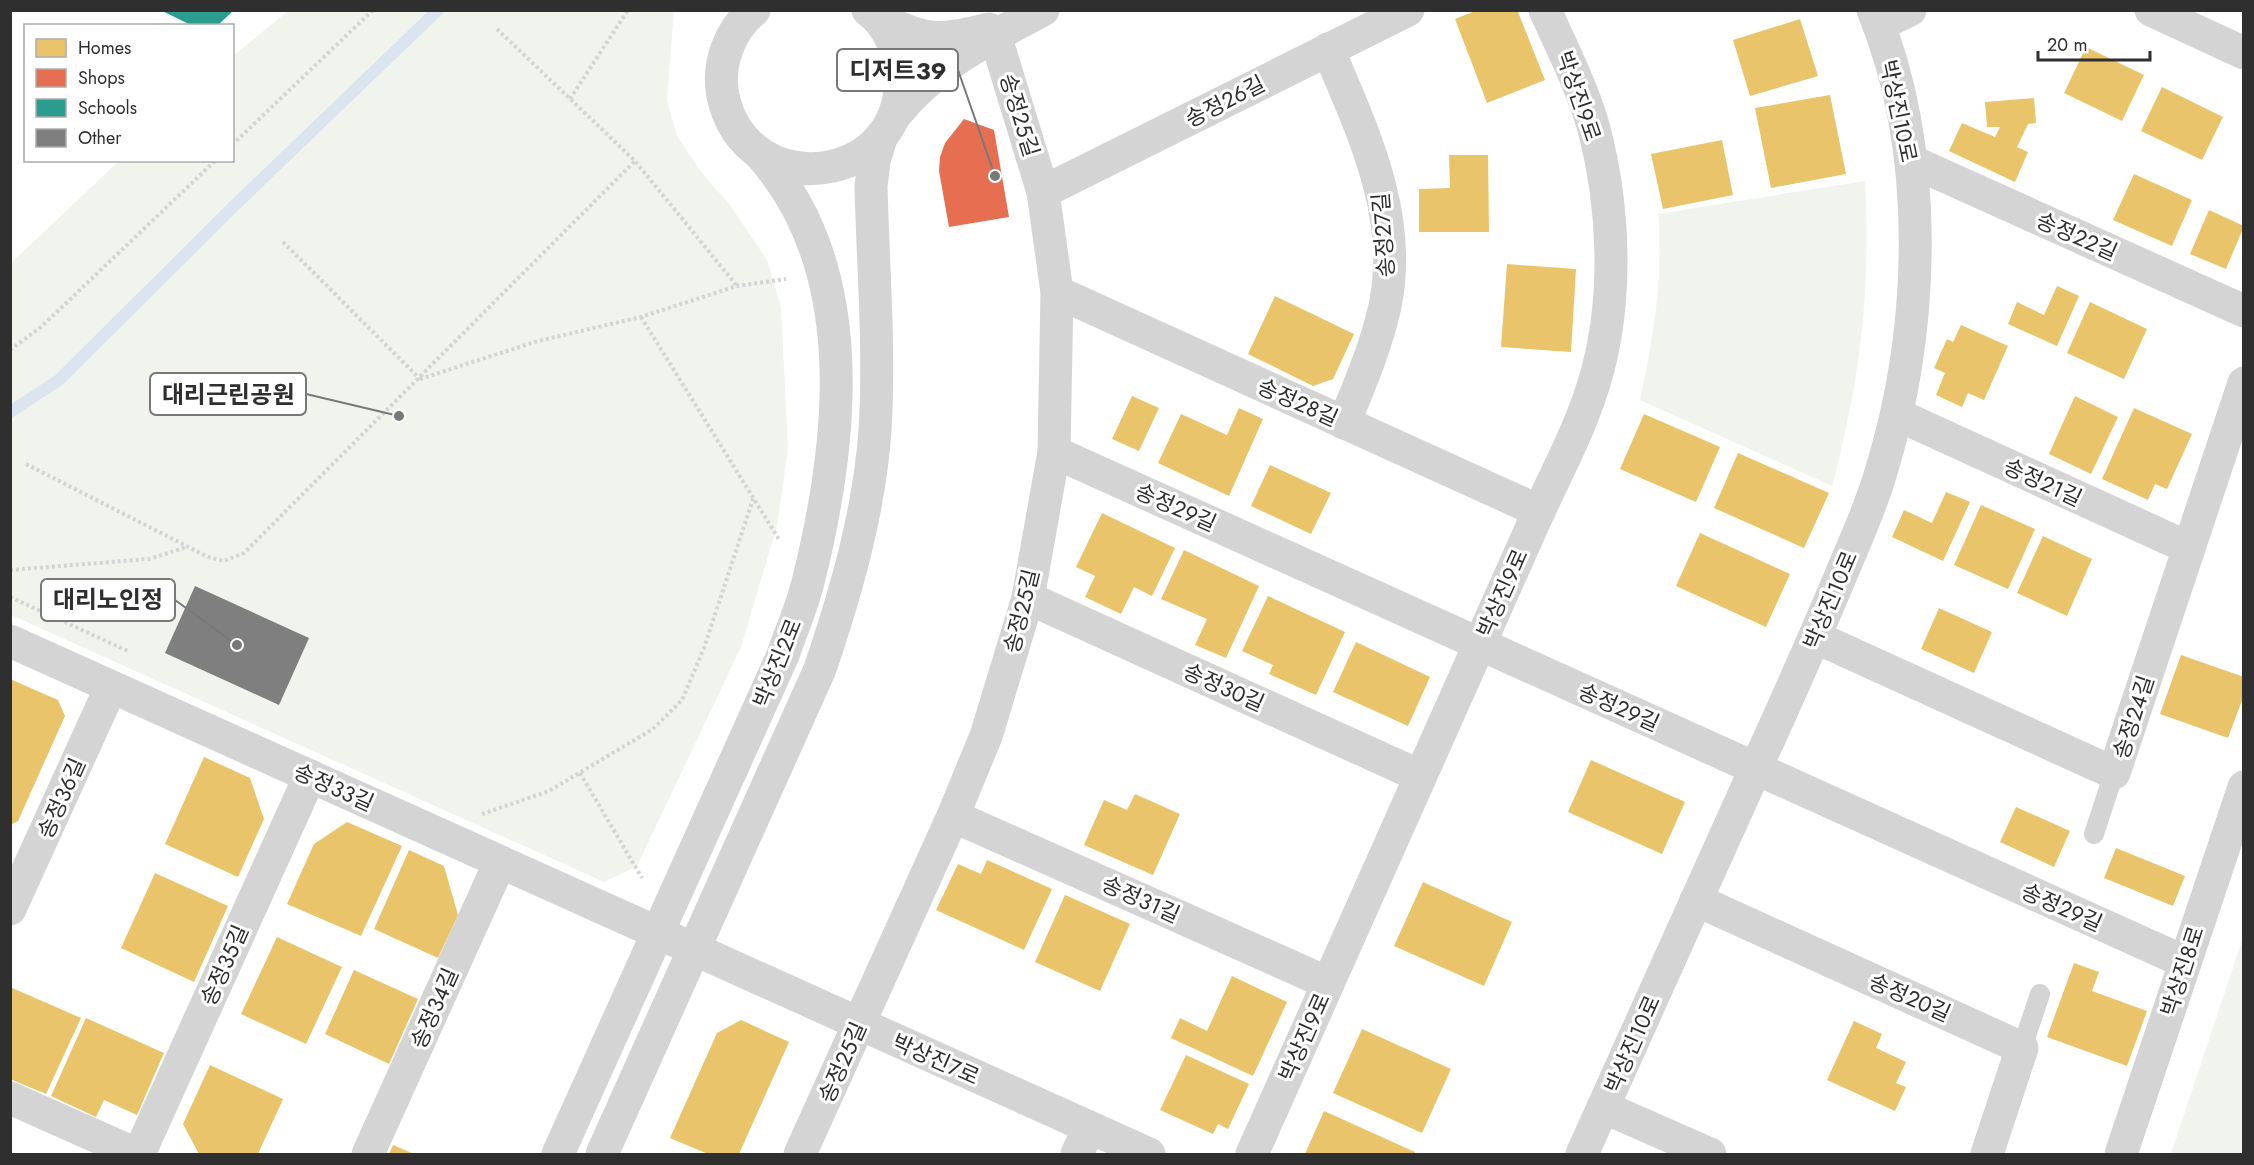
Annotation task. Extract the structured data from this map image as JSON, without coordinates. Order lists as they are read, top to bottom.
{
  "streets": {
    "street": [
      "박상진9로",
      "송정26길",
      "박상진10로",
      "송정25길",
      "송정27길",
      "송정22길",
      "송정28길",
      "송정21길",
      "송정29길",
      "박상진2로",
      "송정30길",
      "송정24길",
      "송정33길",
      "송정36길",
      "송정31길",
      "송정35길",
      "박상진8로",
      "송정20길",
      "송정34길",
      "박상진7로"
    ]
  },
  "crossings": [
    ["박상진9로", "송정28길"],
    ["박상진9로", "송정29길"],
    ["박상진9로", "송정30길"],
    ["박상진9로", "송정31길"],
    ["송정26길", "송정25길"],
    ["송정26길", "송정27길"],
    ["박상진10로", "송정22길"],
    ["박상진10로", "송정21길"],
    ["박상진10로", "송정29길"],
    ["박상진10로", "송정24길"],
    ["박상진10로", "송정20길"],
    ["송정25길", "송정28길"],
    ["송정25길", "송정29길"],
    ["송정25길", "송정30길"],
    ["송정25길", "송정31길"],
    ["송정25길", "박상진7로"],
    ["송정27길", "송정28길"],
    ["송정21길", "송정24길"],
    ["송정29길", "박상진8로"],
    ["박상진2로", "송정33길"],
    ["박상진2로", "박상진7로"],
    ["송정33길", "송정36길"],
    ["송정33길", "송정35길"],
    ["송정33길", "송정34길"],
    ["송정33길", "박상진7로"]
  ],
  "places": ["디저트39", "대리근린공원", "대리노인정"],
  "legend": [
    "Homes",
    "Shops",
    "Schools",
    "Other"
  ],
  "scale_bar": "20 m"
}
